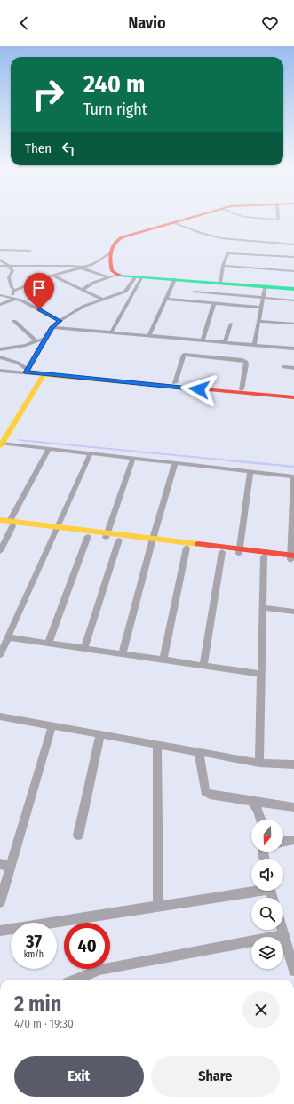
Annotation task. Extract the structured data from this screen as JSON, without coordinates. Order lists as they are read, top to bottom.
{
  "north": "bottom",
  "page": {
    "header": "Navio",
    "turn": ["240 m", "Turn right"],
    "then": "Then",
    "speed": "37 km/h",
    "limit": "40",
    "heading": ["2 min", "470 m · 19:30"],
    "buttons": ["Exit", "Share"]
  }
}
